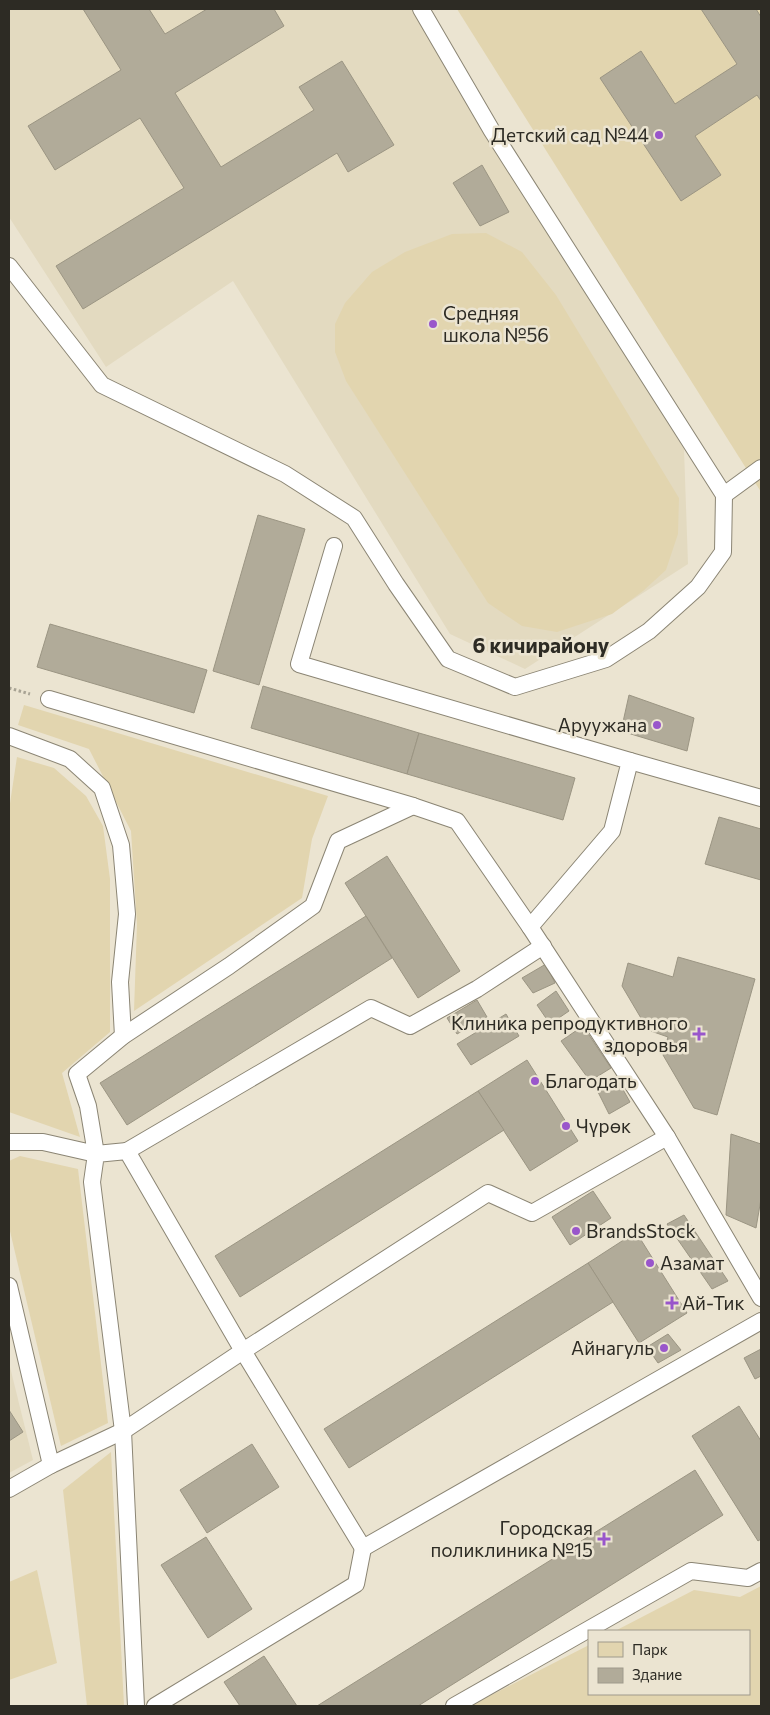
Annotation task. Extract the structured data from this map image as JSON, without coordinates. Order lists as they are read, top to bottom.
{
  "districts": ["6 кичирайону"],
  "places": {
    "other": [
      "Детский сад №44",
      "Средняя школа №56",
      "Аруужана",
      "Благодать",
      "Чүрөк",
      "BrandsStock",
      "Азамат",
      "Айнагуль"
    ],
    "health": ["Клиника репродуктивного здоровья", "Ай-Тик", "Городская поликлиника №15"]
  },
  "legend": ["Парк", "Здание"]
}
